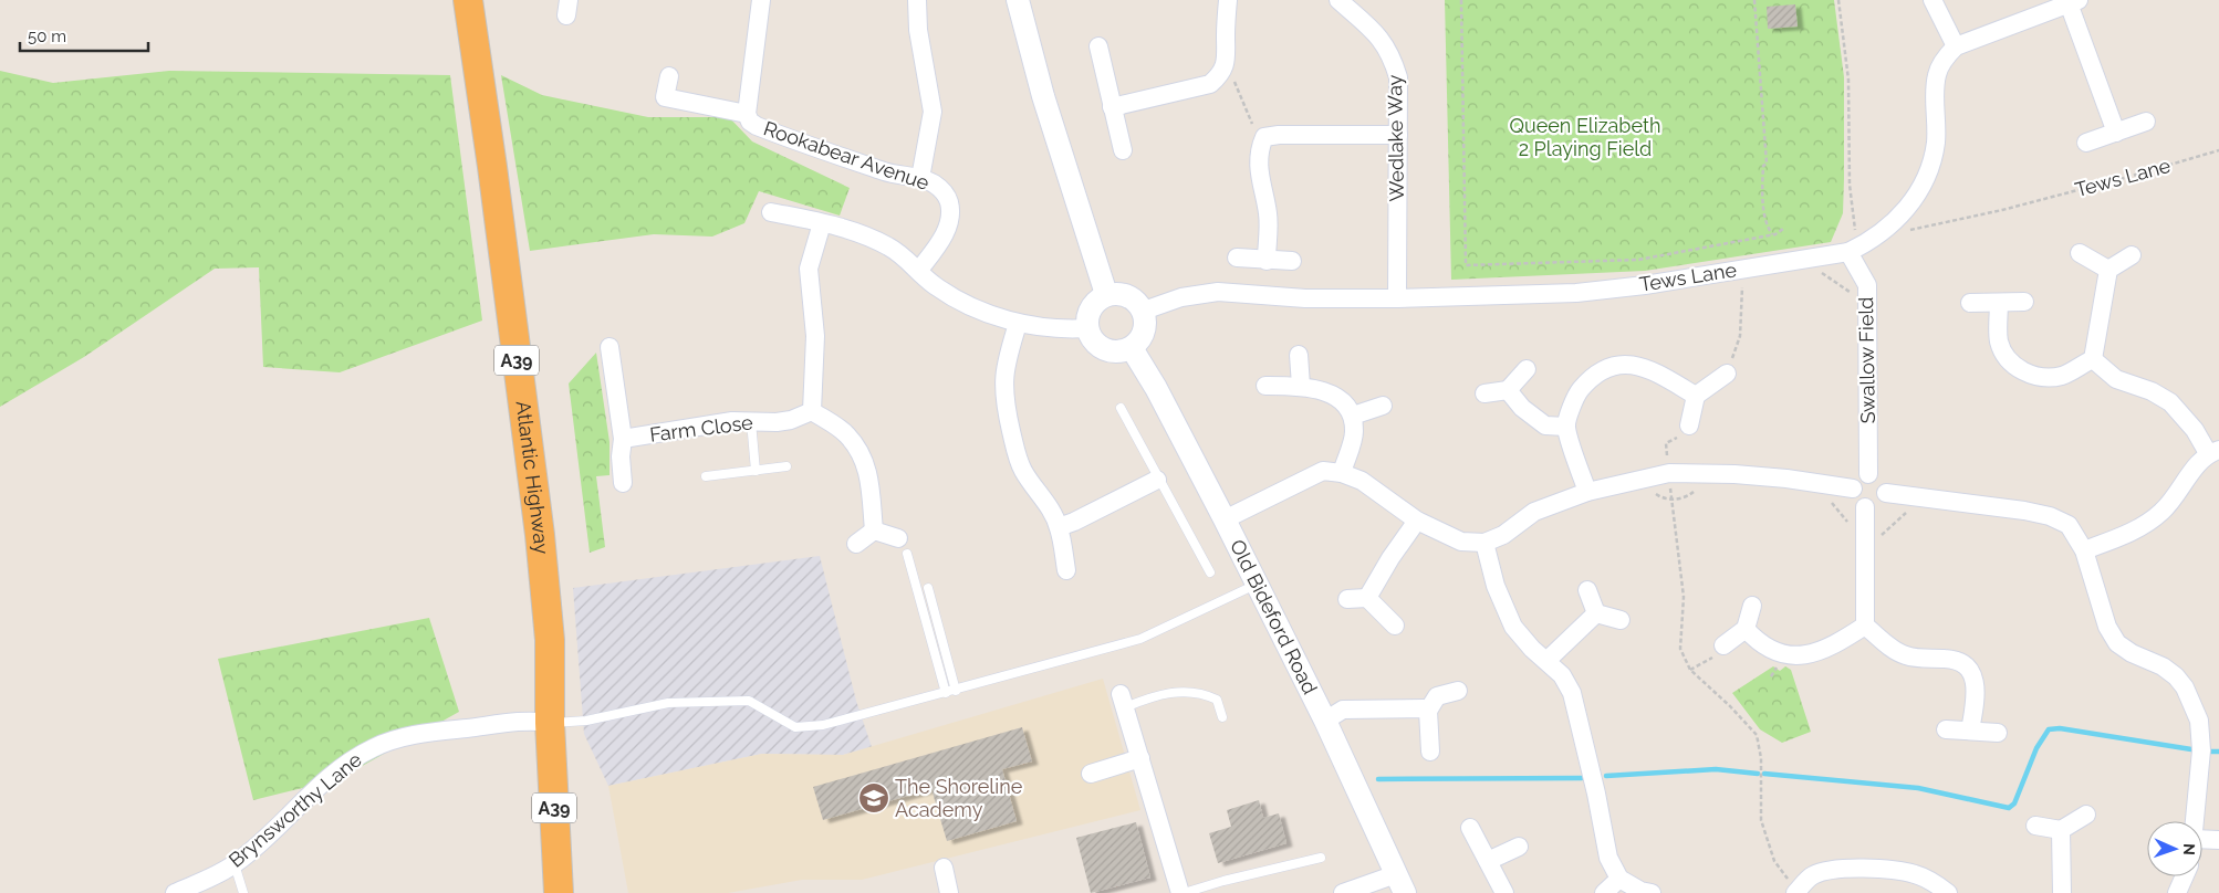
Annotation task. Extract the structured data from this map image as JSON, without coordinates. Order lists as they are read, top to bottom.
{
  "streets": {
    "highway": ["A39", "Atlantic Highway"],
    "street": [
      "Wedlake Way",
      "Rookabear Avenue",
      "Tews Lane",
      "Swallow Field",
      "Farm Close",
      "Old Bideford Road",
      "Brynsworthy Lane"
    ]
  },
  "crossings": [
    ["Wedlake Way", "Tews Lane"],
    ["Tews Lane", "Swallow Field"],
    ["Tews Lane", "Old Bideford Road"],
    ["Atlantic Highway", "Brynsworthy Lane"]
  ],
  "parks": ["Queen Elizabeth 2 Playing Field"],
  "places": {
    "school or university": ["The Shoreline Academy"]
  },
  "scale_bar": "50 m",
  "north": "right"
}
